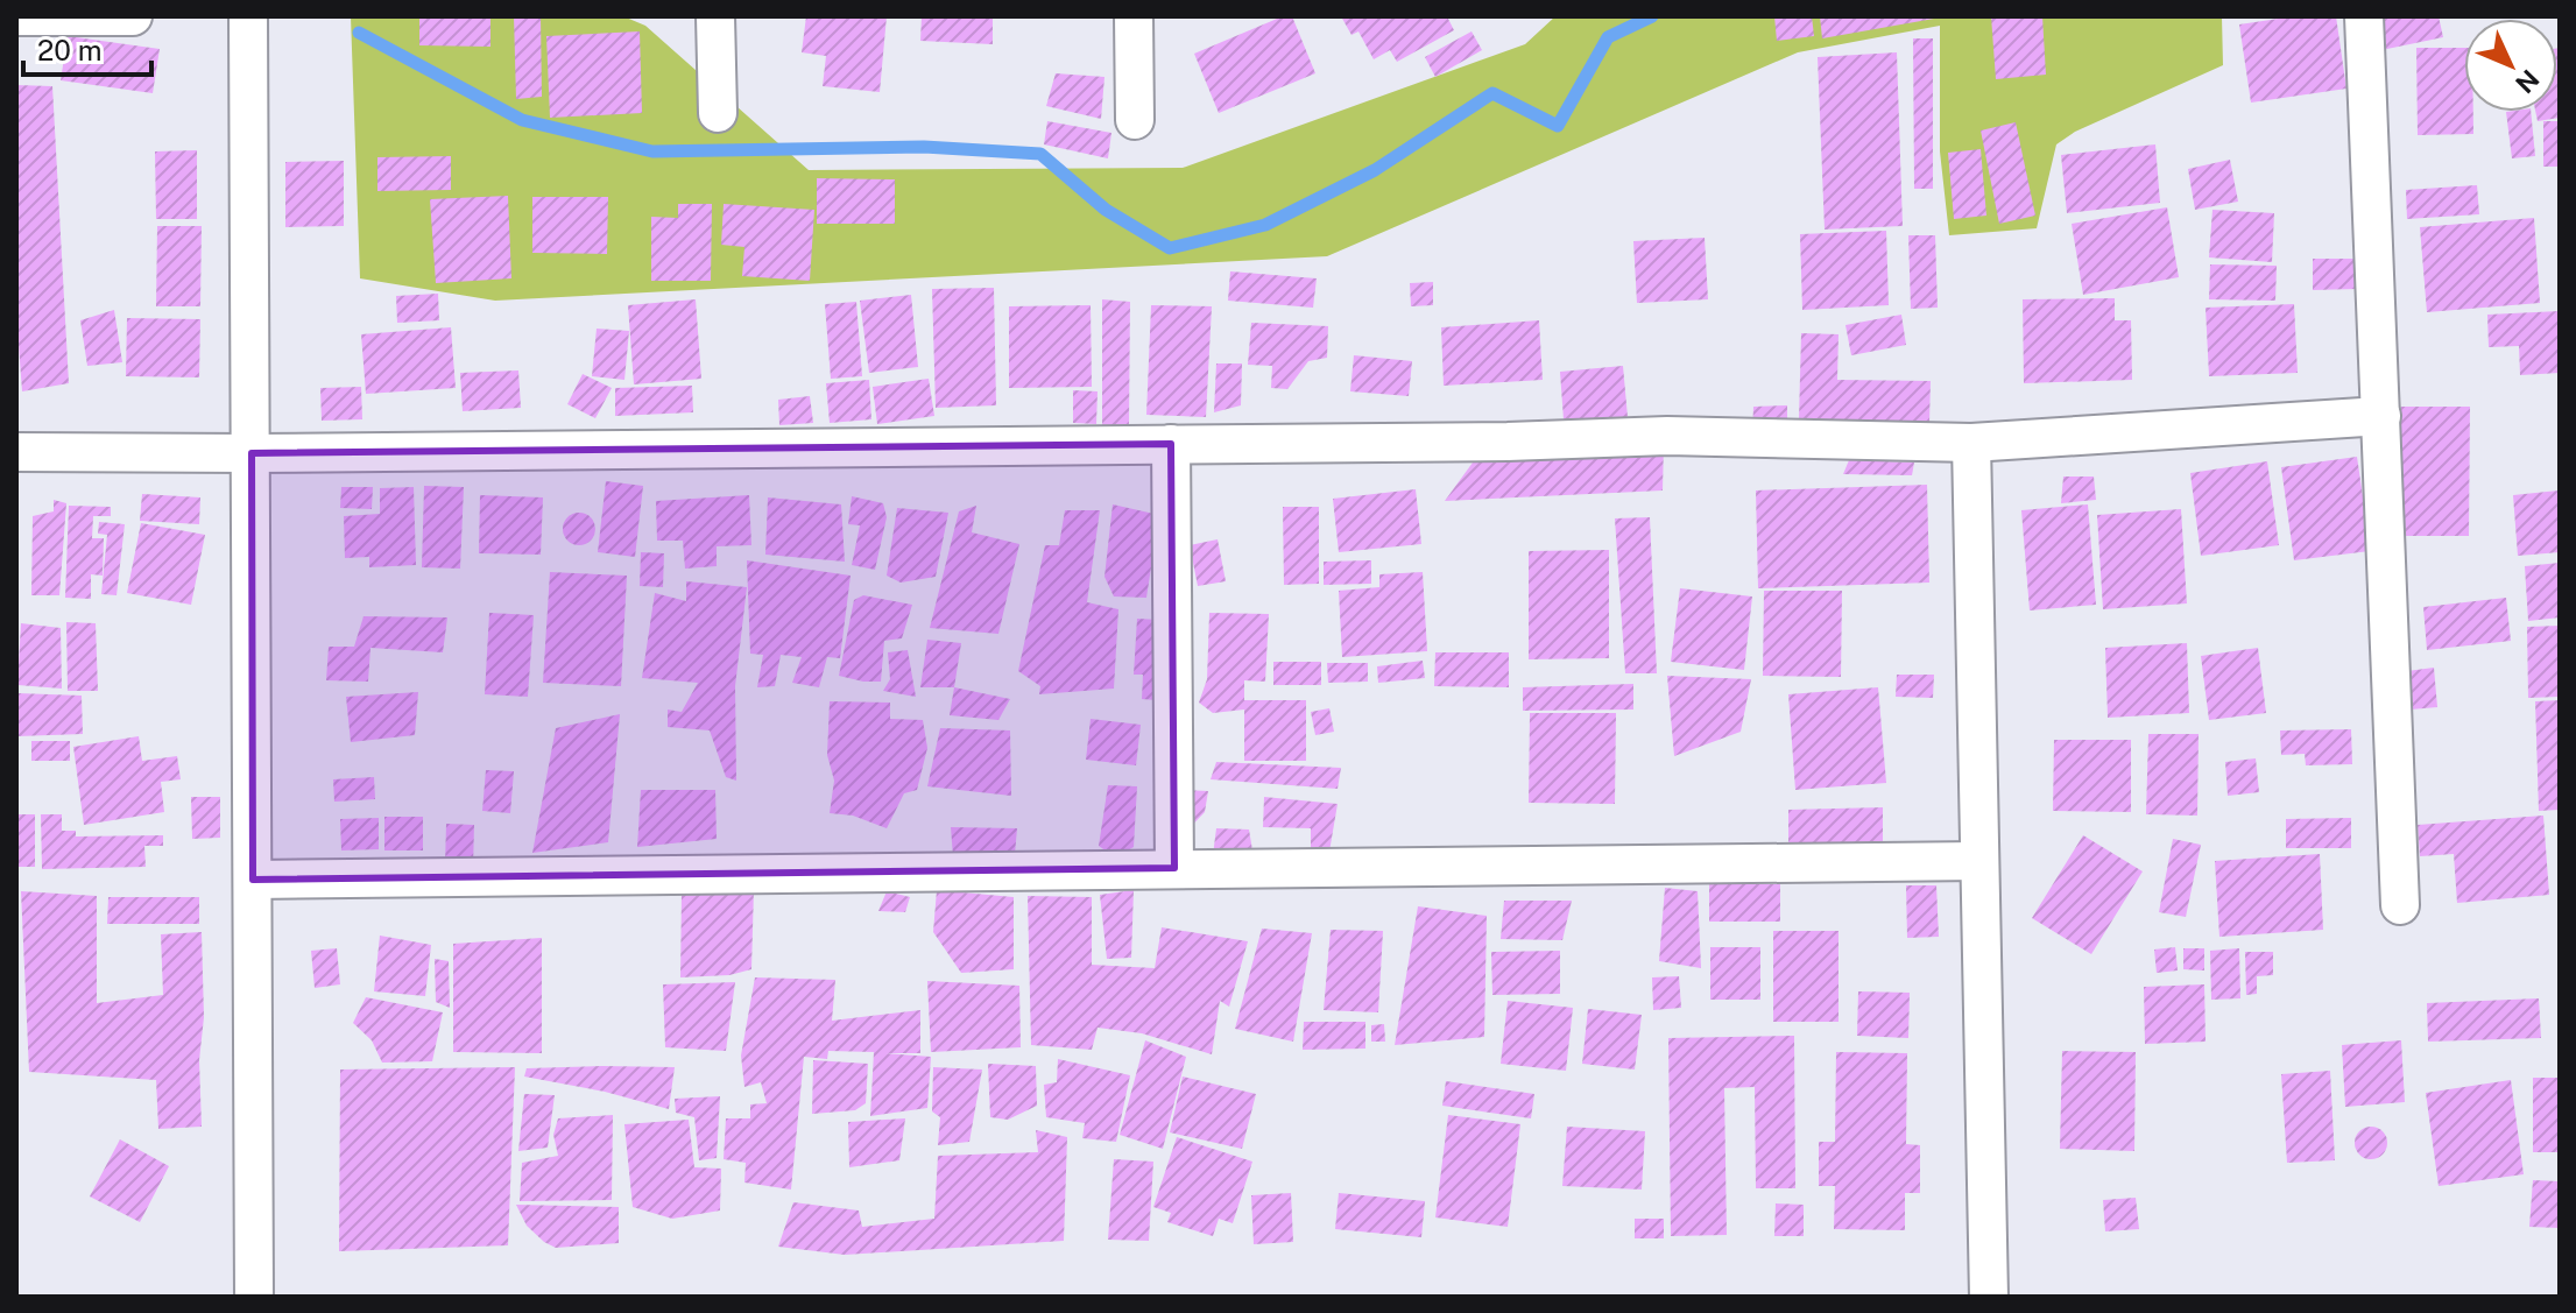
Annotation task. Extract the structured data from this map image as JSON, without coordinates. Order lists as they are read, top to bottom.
{
  "scale_bar": "20 m",
  "north": "bottom right"
}
